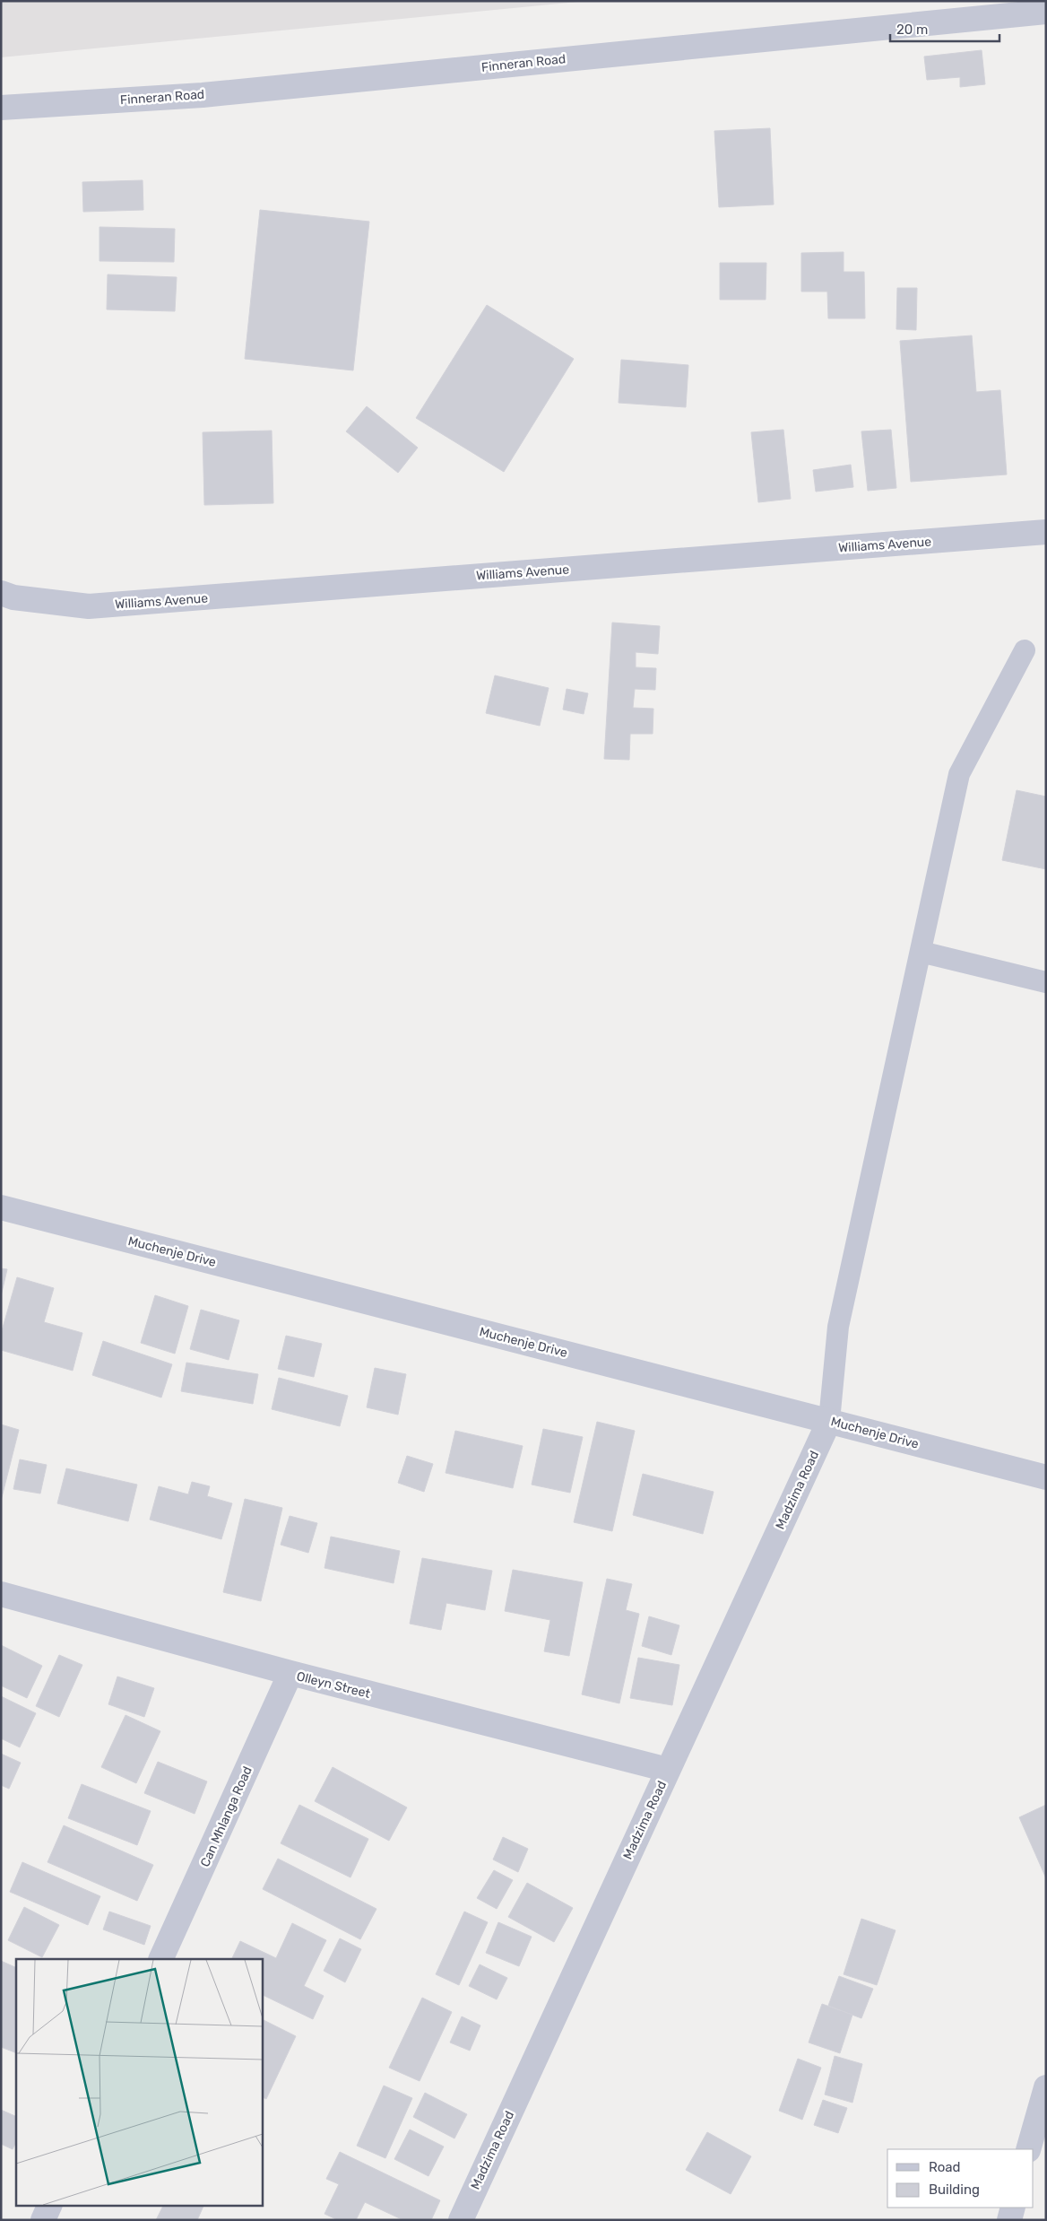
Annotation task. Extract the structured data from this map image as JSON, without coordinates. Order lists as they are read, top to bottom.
{
  "streets": {
    "street": [
      "Finneran Road",
      "Williams Avenue",
      "Muchenje Drive",
      "Madzima Road",
      "Olleyn Street",
      "Can Mhlanga Road"
    ]
  },
  "crossings": [
    ["Muchenje Drive", "Madzima Road"],
    ["Madzima Road", "Olleyn Street"],
    ["Olleyn Street", "Can Mhlanga Road"]
  ],
  "legend": ["Road", "Building"],
  "scale_bar": "20 m"
}
